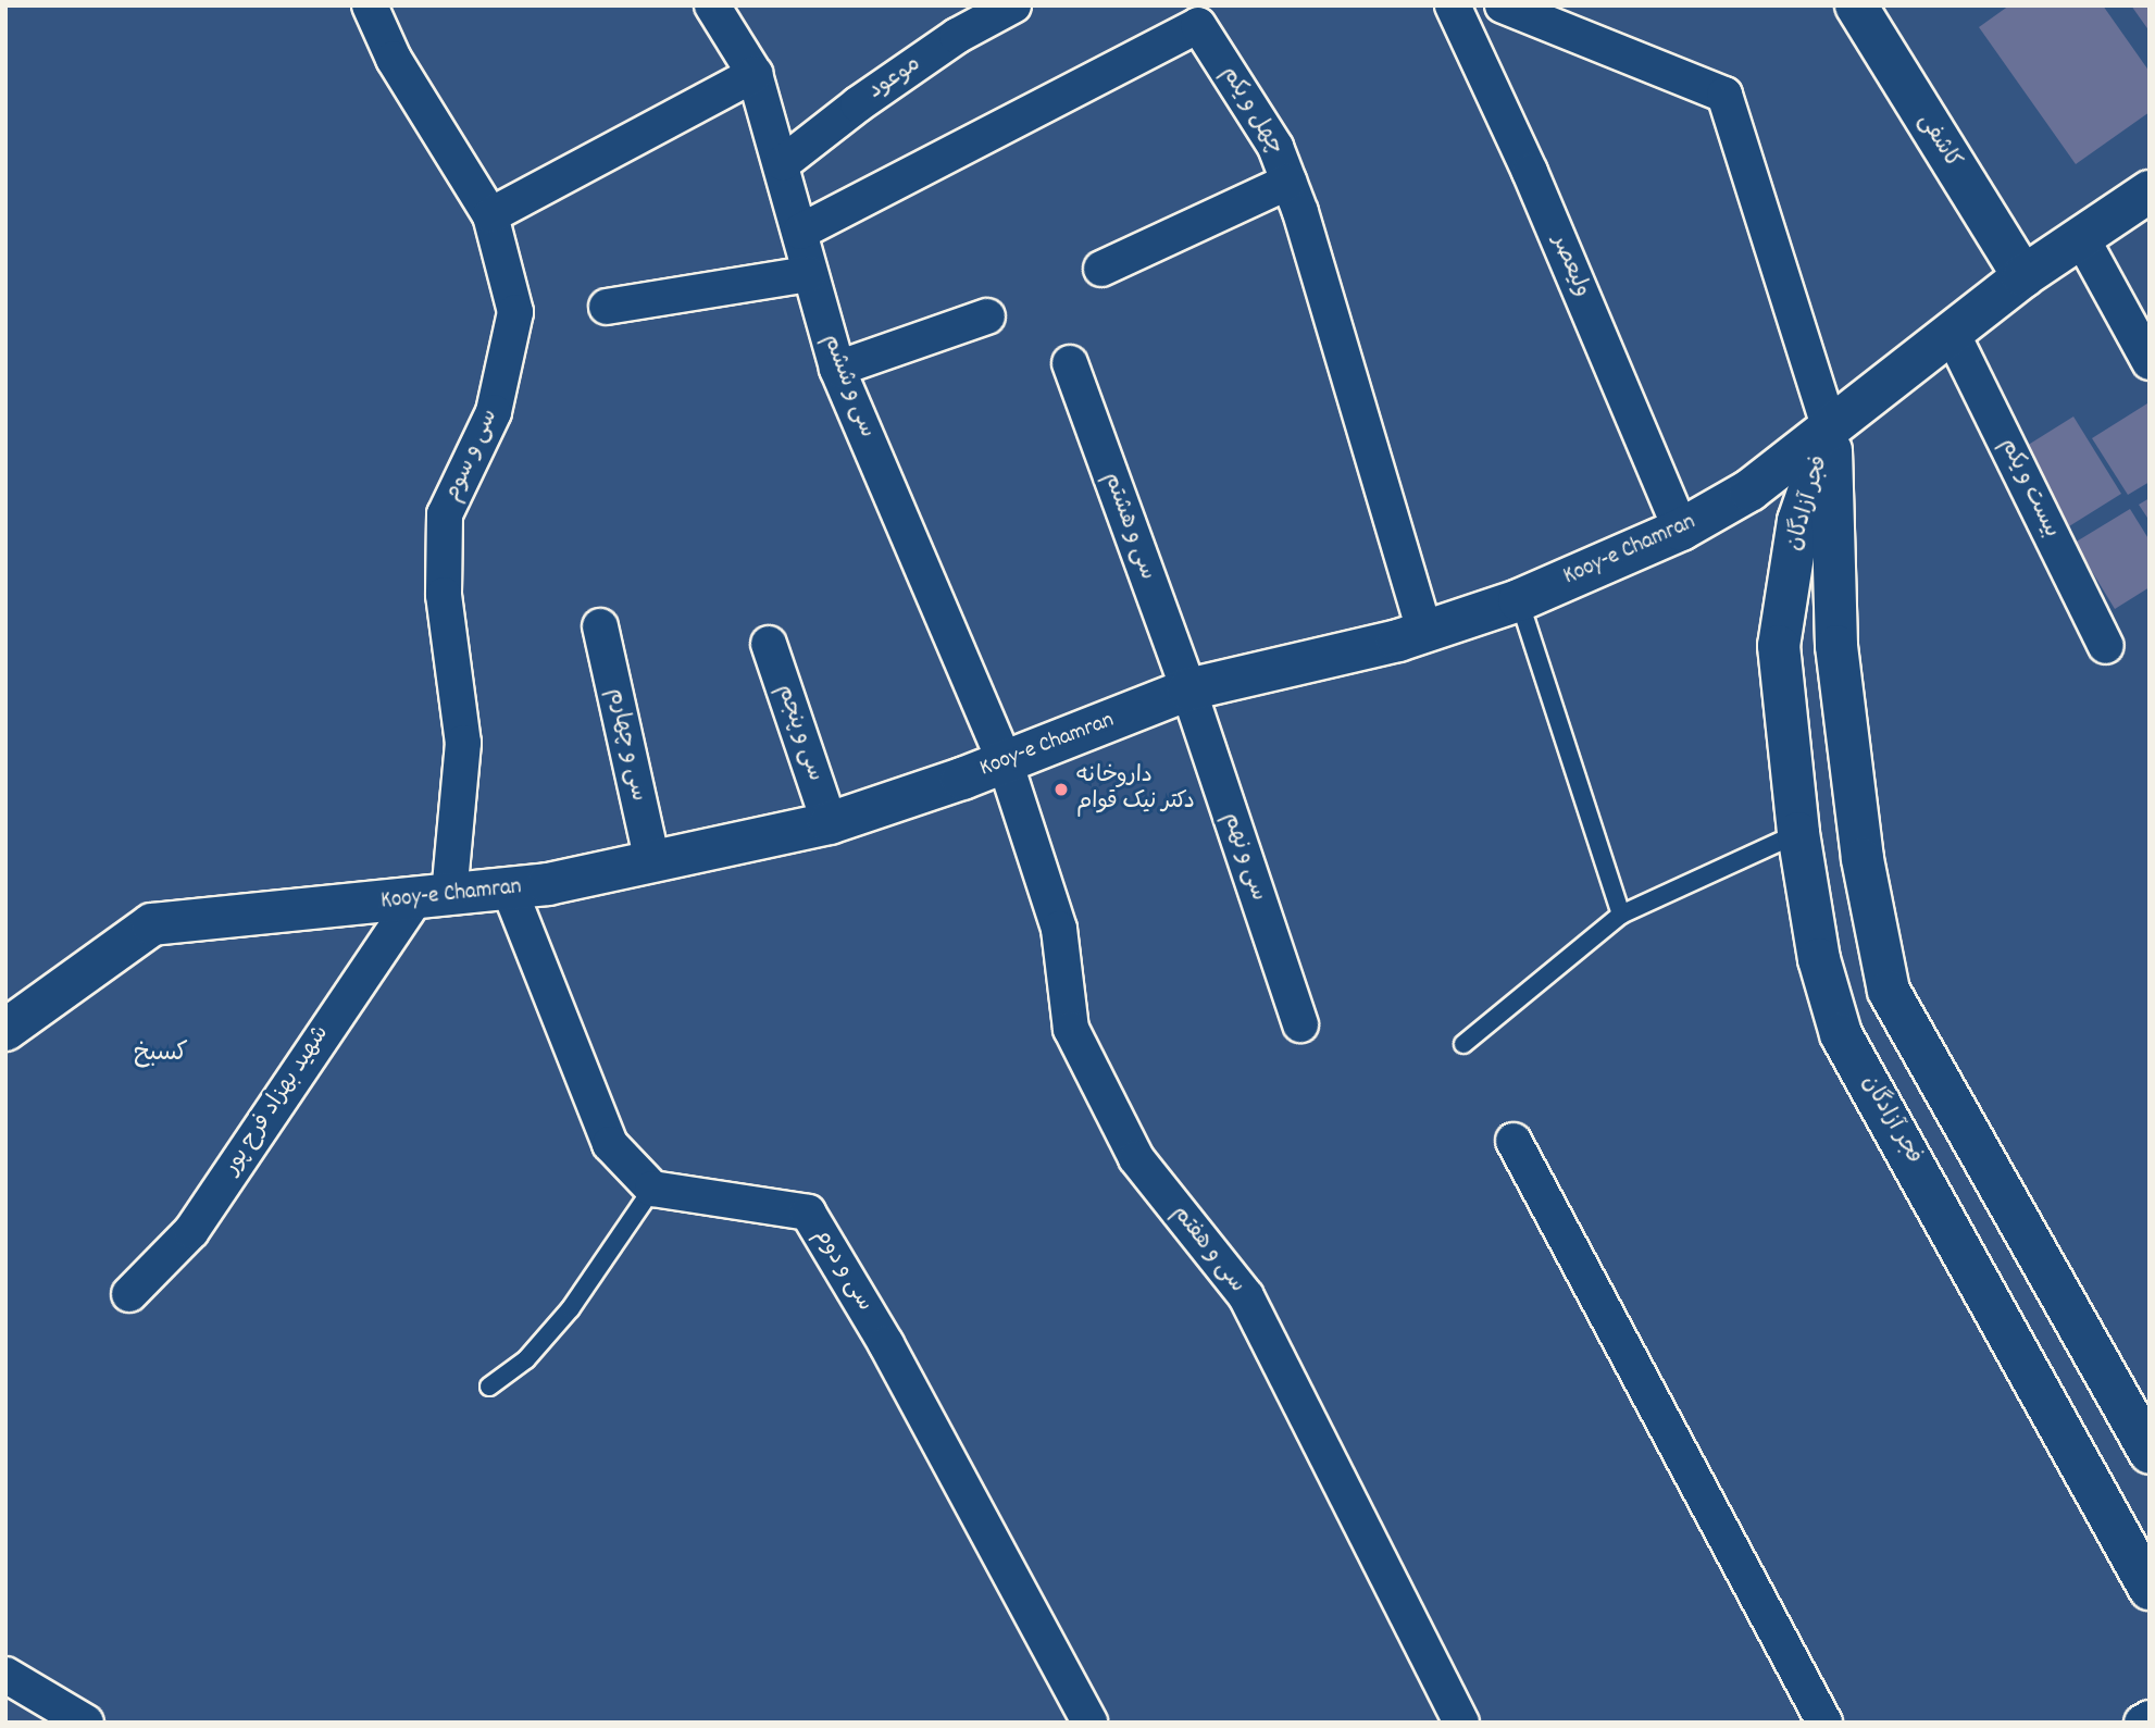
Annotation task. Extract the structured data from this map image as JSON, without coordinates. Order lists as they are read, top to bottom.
{
  "streets": {
    "street": [
      "موعود",
      "چهل و یکم",
      "کاشفی",
      "ولیعصر",
      "سی و ششم",
      "سی و سوم",
      "بیست و یکم",
      "فجر آزادگان",
      "سی و هشتم",
      "Kooy-e Chamran",
      "سی و پنجم",
      "سی و چهارم",
      "سی و نهم",
      "شهید بهزاد فرح پور",
      "سی و هفتم",
      "سی و دوم"
    ]
  },
  "crossings": [
    ["موعود", "سی و ششم"],
    ["چهل و یکم", "سی و ششم"],
    ["چهل و یکم", "Kooy-e Chamran"],
    ["کاشفی", "Kooy-e Chamran"],
    ["ولیعصر", "Kooy-e Chamran"],
    ["سی و ششم", "Kooy-e Chamran"],
    ["سی و ششم", "سی و هفتم"],
    ["سی و سوم", "Kooy-e Chamran"],
    ["سی و سوم", "شهید بهزاد فرح پور"],
    ["بیست و یکم", "Kooy-e Chamran"],
    ["فجر آزادگان", "Kooy-e Chamran"],
    ["سی و هشتم", "Kooy-e Chamran"],
    ["سی و هشتم", "سی و نهم"],
    ["Kooy-e Chamran", "سی و پنجم"],
    ["Kooy-e Chamran", "سی و چهارم"],
    ["Kooy-e Chamran", "سی و نهم"],
    ["Kooy-e Chamran", "شهید بهزاد فرح پور"],
    ["Kooy-e Chamran", "سی و هفتم"]
  ],
  "districts": ["کسبخ"],
  "places": ["داروخانه دکتر نیک قوام"]
}
